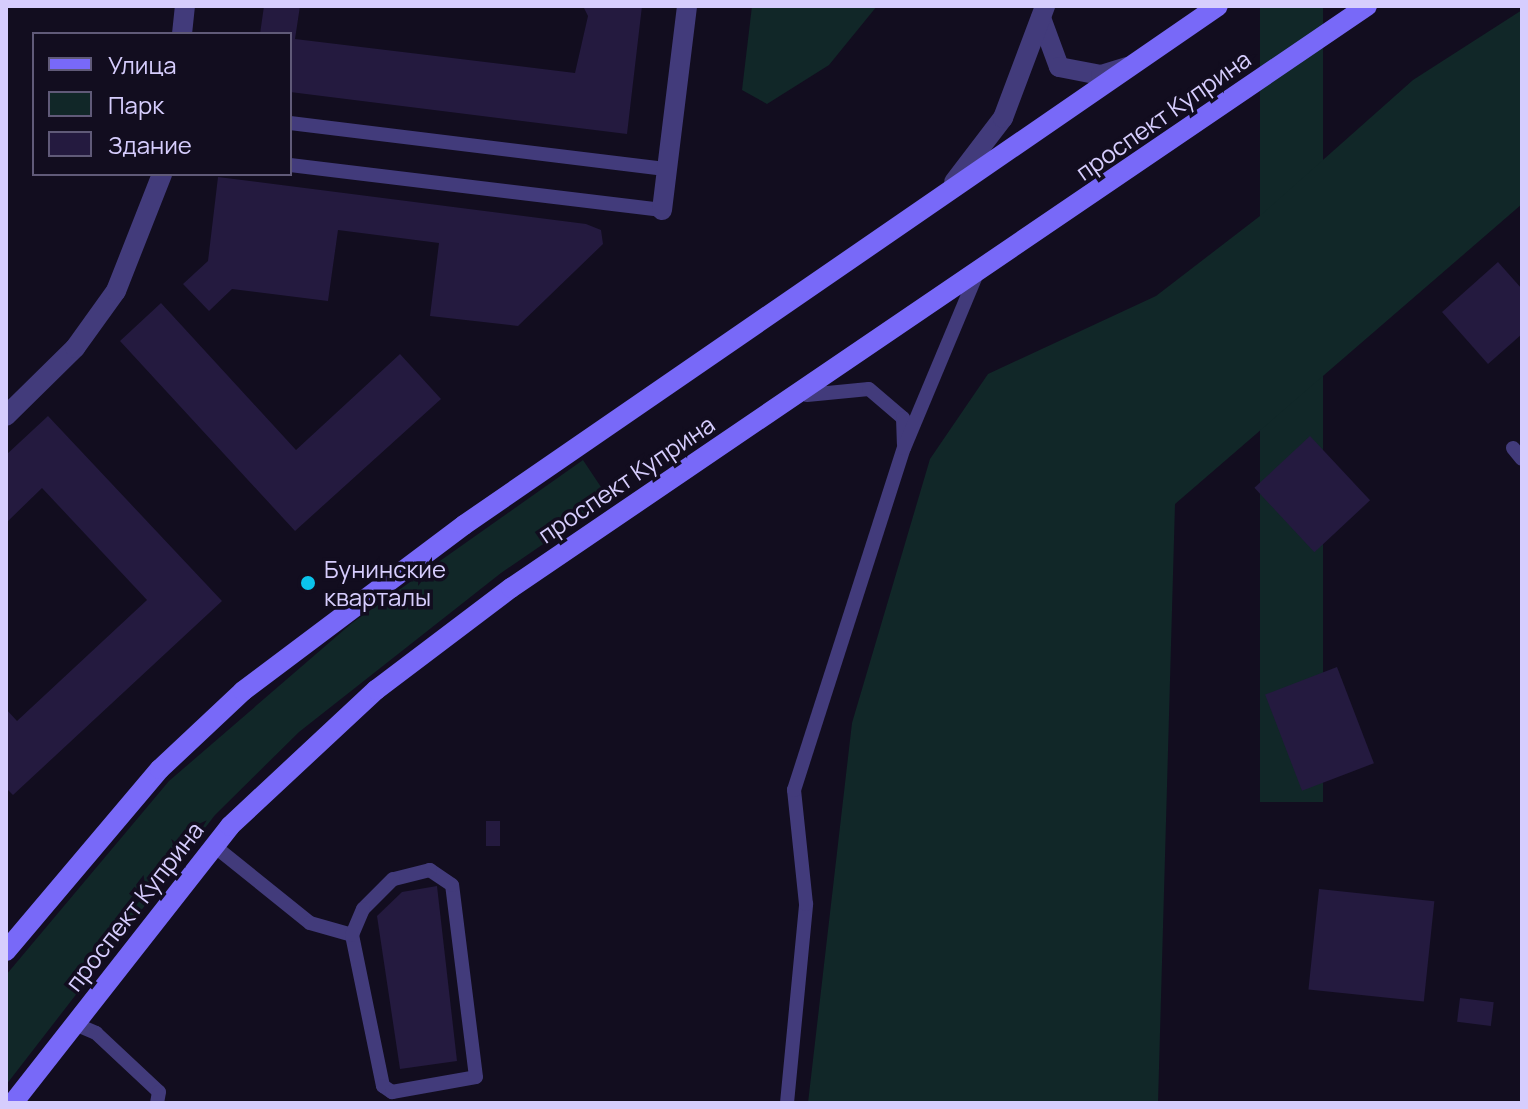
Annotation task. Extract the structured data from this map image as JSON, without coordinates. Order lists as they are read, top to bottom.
{
  "streets": {
    "main road": ["проспект Куприна"]
  },
  "places": ["Бунинские кварталы"],
  "legend": ["Улица", "Парк", "Здание"]
}
